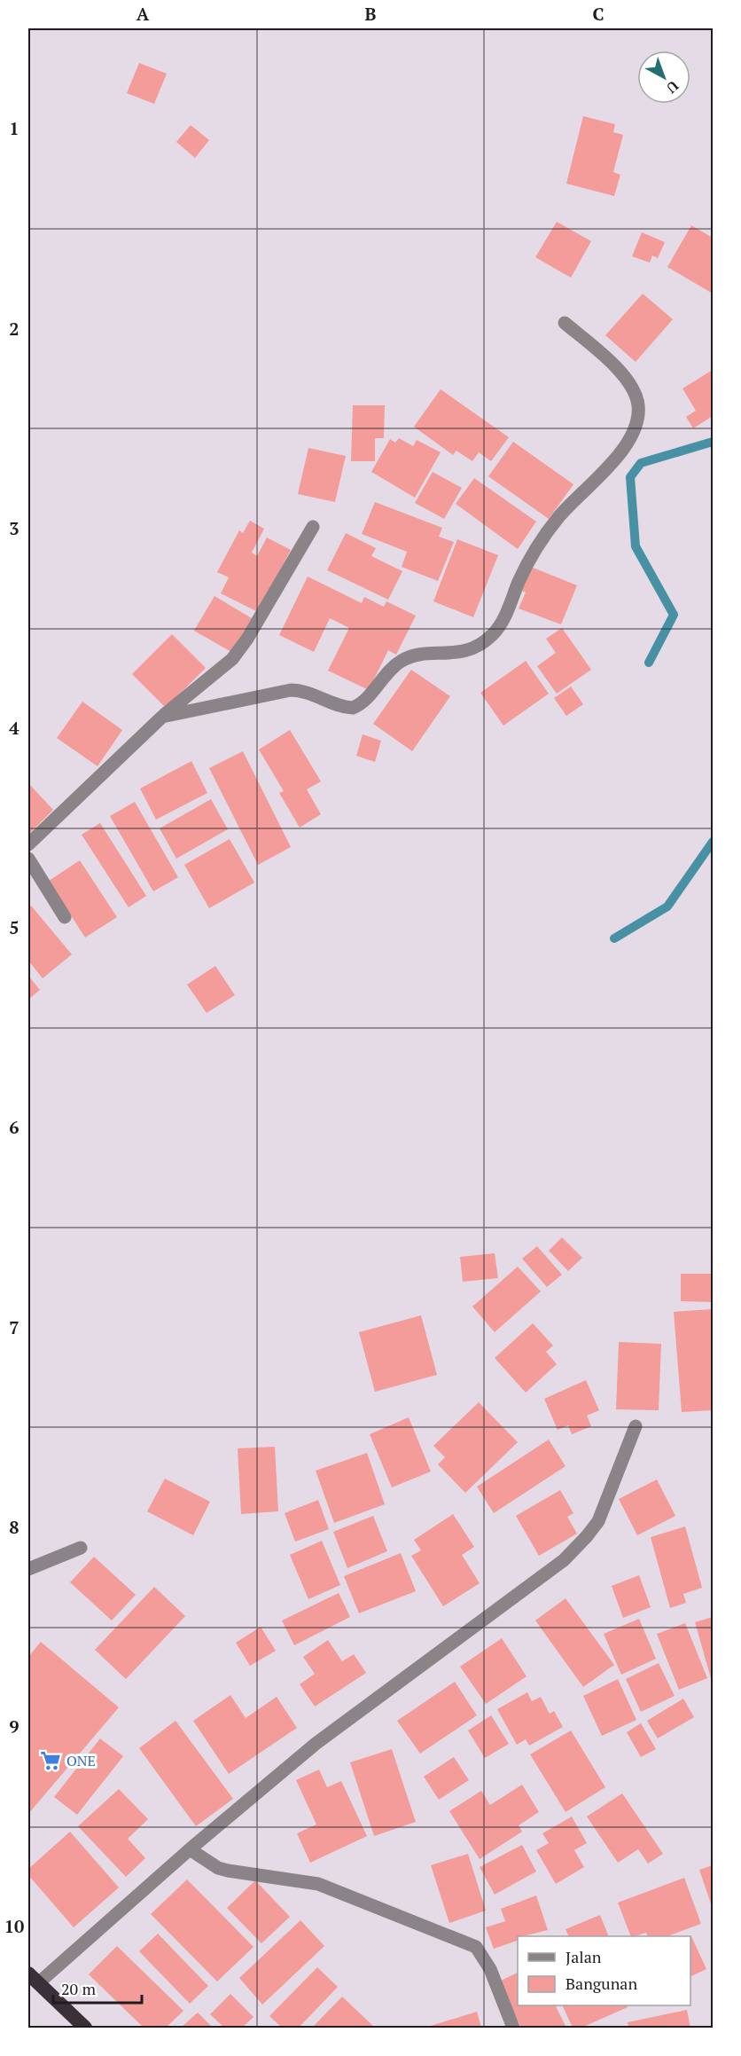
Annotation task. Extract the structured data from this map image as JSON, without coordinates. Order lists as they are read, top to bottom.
{
  "places": {
    "supermarket": ["ONE"]
  },
  "legend": ["Jalan", "Bangunan"],
  "scale_bar": "20 m",
  "north": "bottom right",
  "grid": {
    "columns": ["A", "B", "C"],
    "rows": [
      "1",
      "2",
      "3",
      "4",
      "5",
      "6",
      "7",
      "8",
      "9",
      "10"
    ]
  }
}
